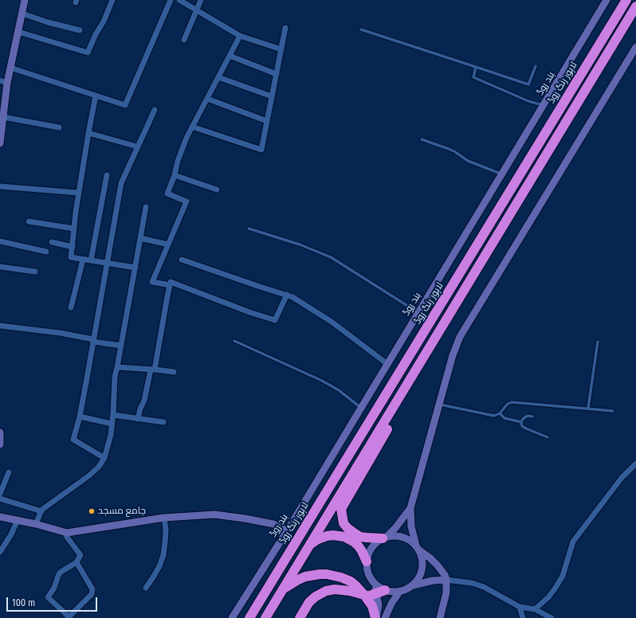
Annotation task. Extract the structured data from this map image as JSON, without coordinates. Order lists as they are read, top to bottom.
{
  "streets": {
    "highway": ["لاہور رنگ روڈ"],
    "main road": ["بند روڈ"]
  },
  "places": ["جامع مسجد"],
  "scale_bar": "100 m"
}
